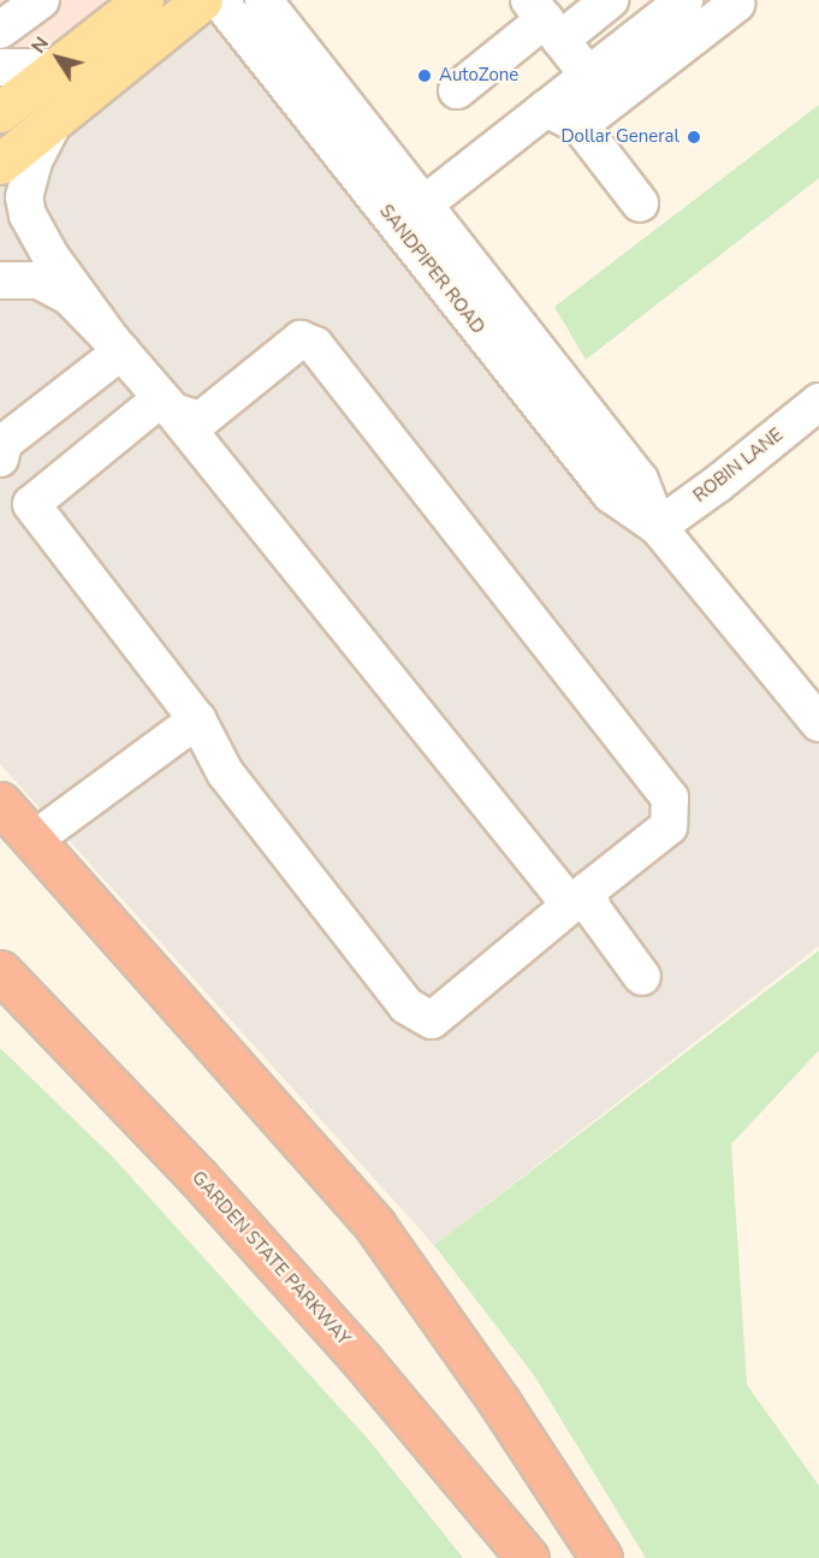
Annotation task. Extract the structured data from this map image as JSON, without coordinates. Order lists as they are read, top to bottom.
{
  "streets": {
    "highway": ["GARDEN STATE PARKWAY"],
    "street": ["SANDPIPER ROAD", "ROBIN LANE"]
  },
  "crossings": [
    ["SANDPIPER ROAD", "ROBIN LANE"]
  ],
  "places": ["AutoZone", "Dollar General"],
  "north": "top left"
}
